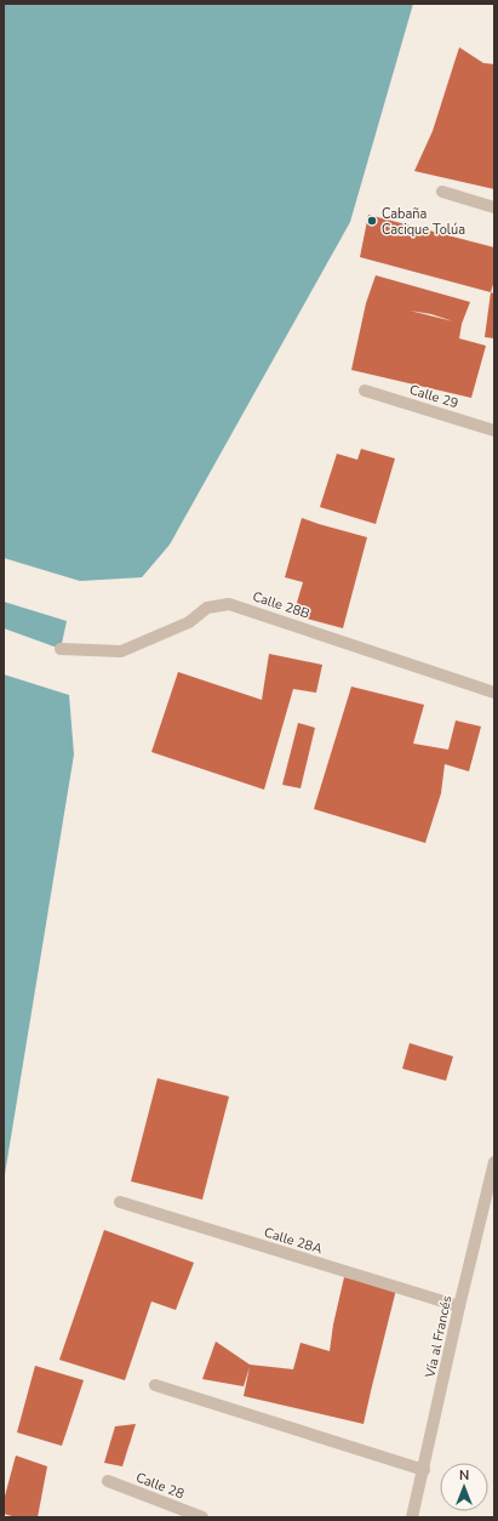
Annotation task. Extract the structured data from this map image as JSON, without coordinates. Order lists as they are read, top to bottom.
{
  "streets": {
    "street": [
      "Calle 29",
      "Calle 28B",
      "Calle 28A",
      "Vía al Francés",
      "Calle 28"
    ]
  },
  "crossings": [
    ["Calle 28A", "Vía al Francés"]
  ],
  "places": ["Cabaña Cacique Tolúa"],
  "north": "top"
}
